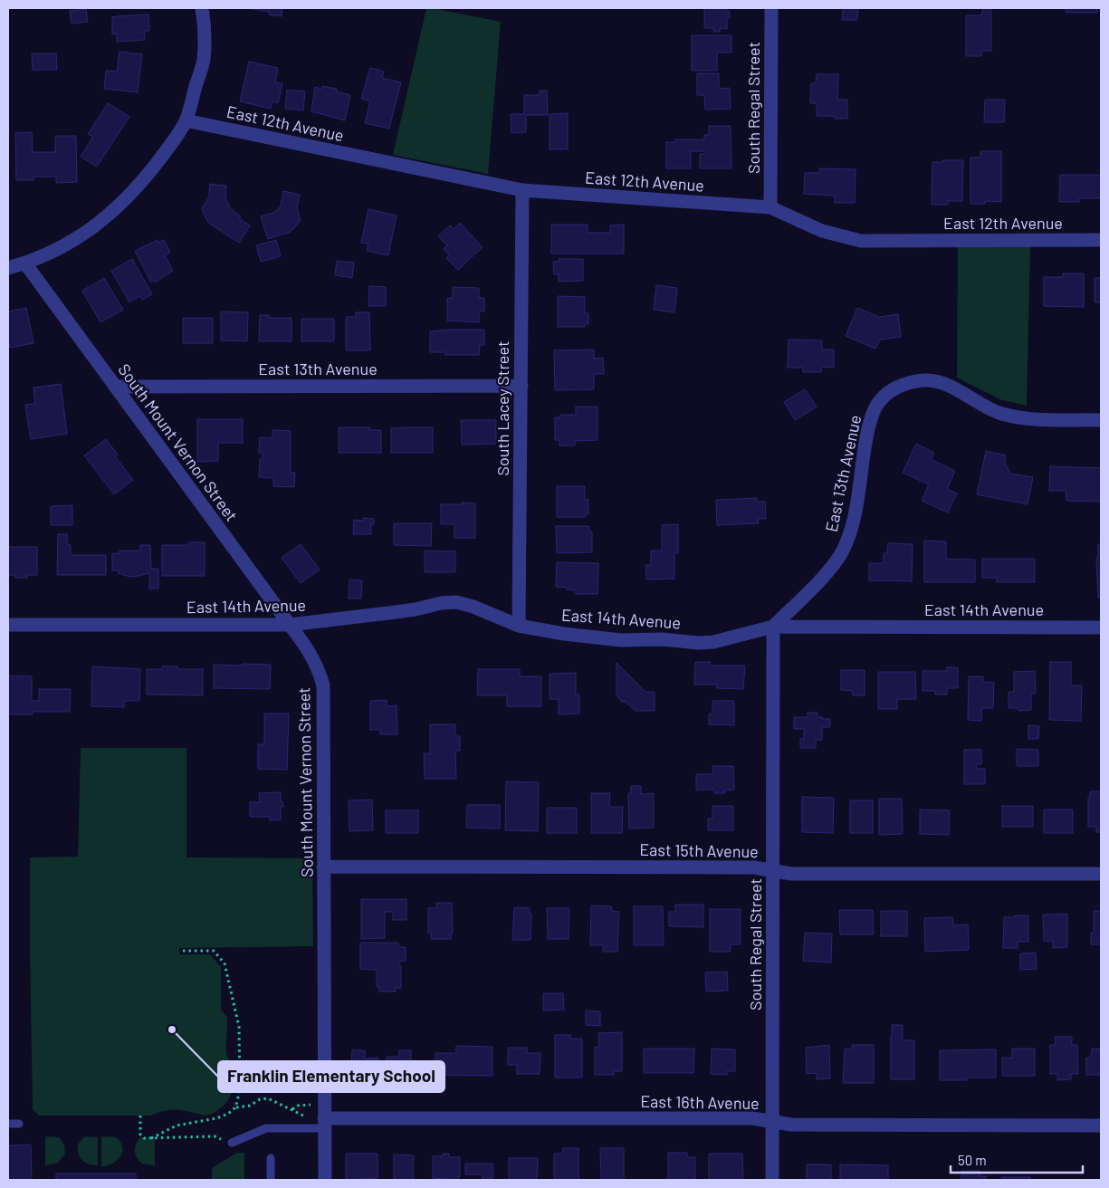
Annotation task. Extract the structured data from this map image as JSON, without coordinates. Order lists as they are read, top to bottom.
{
  "streets": {
    "street": [
      "South Regal Street",
      "East 12th Avenue",
      "East 13th Avenue",
      "South Lacey Street",
      "South Mount Vernon Street",
      "East 14th Avenue",
      "East 15th Avenue",
      "East 16th Avenue"
    ]
  },
  "crossings": [
    ["South Regal Street", "East 12th Avenue"],
    ["South Regal Street", "East 13th Avenue"],
    ["South Regal Street", "East 14th Avenue"],
    ["South Regal Street", "East 15th Avenue"],
    ["South Regal Street", "East 16th Avenue"],
    ["East 12th Avenue", "South Lacey Street"],
    ["East 13th Avenue", "South Lacey Street"],
    ["East 13th Avenue", "South Mount Vernon Street"],
    ["East 13th Avenue", "East 14th Avenue"],
    ["South Lacey Street", "East 14th Avenue"],
    ["South Mount Vernon Street", "East 14th Avenue"],
    ["South Mount Vernon Street", "East 15th Avenue"],
    ["South Mount Vernon Street", "East 16th Avenue"]
  ],
  "places": ["Franklin Elementary School"],
  "scale_bar": "50 m"
}
